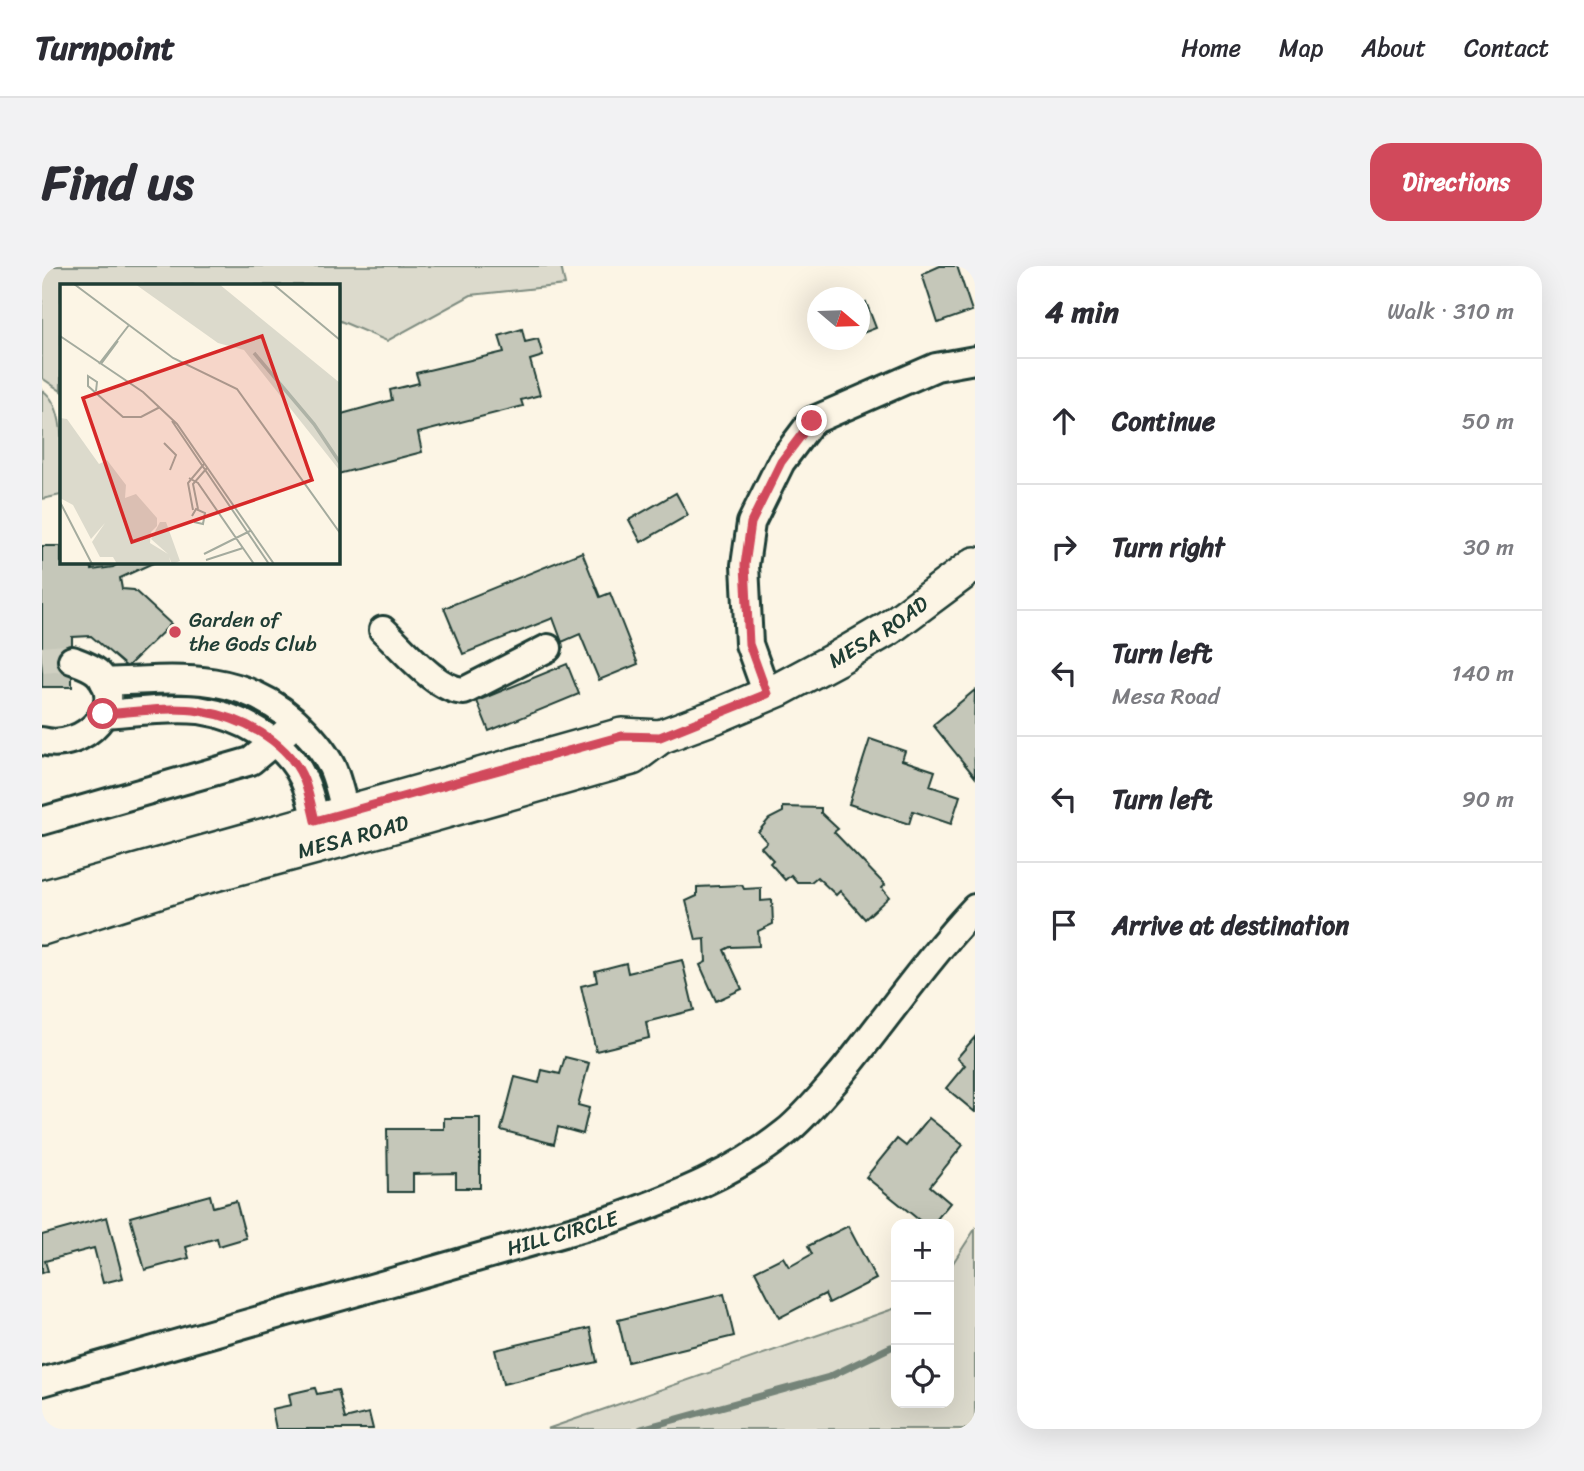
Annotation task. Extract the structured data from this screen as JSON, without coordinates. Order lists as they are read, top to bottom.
{
  "streets": {
    "main road": ["MESA ROAD"],
    "street": ["HILL CIRCLE"]
  },
  "places": ["Garden of the Gods Club"],
  "north": "right",
  "page": {
    "header": "Turnpoint",
    "nav": [
      "Home",
      "Map",
      "About",
      "Contact"
    ],
    "title": "Find us",
    "buttons": "Directions",
    "heading": ["4 min", "Walk · 310 m"],
    "list": [
      ["Continue", "50 m"],
      ["Turn right", "30 m"],
      ["Turn left", "Mesa Road", "140 m"],
      ["Turn left", "90 m"],
      "Arrive at destination"
    ],
    "map_buttons": ["+", "−"]
  }
}
